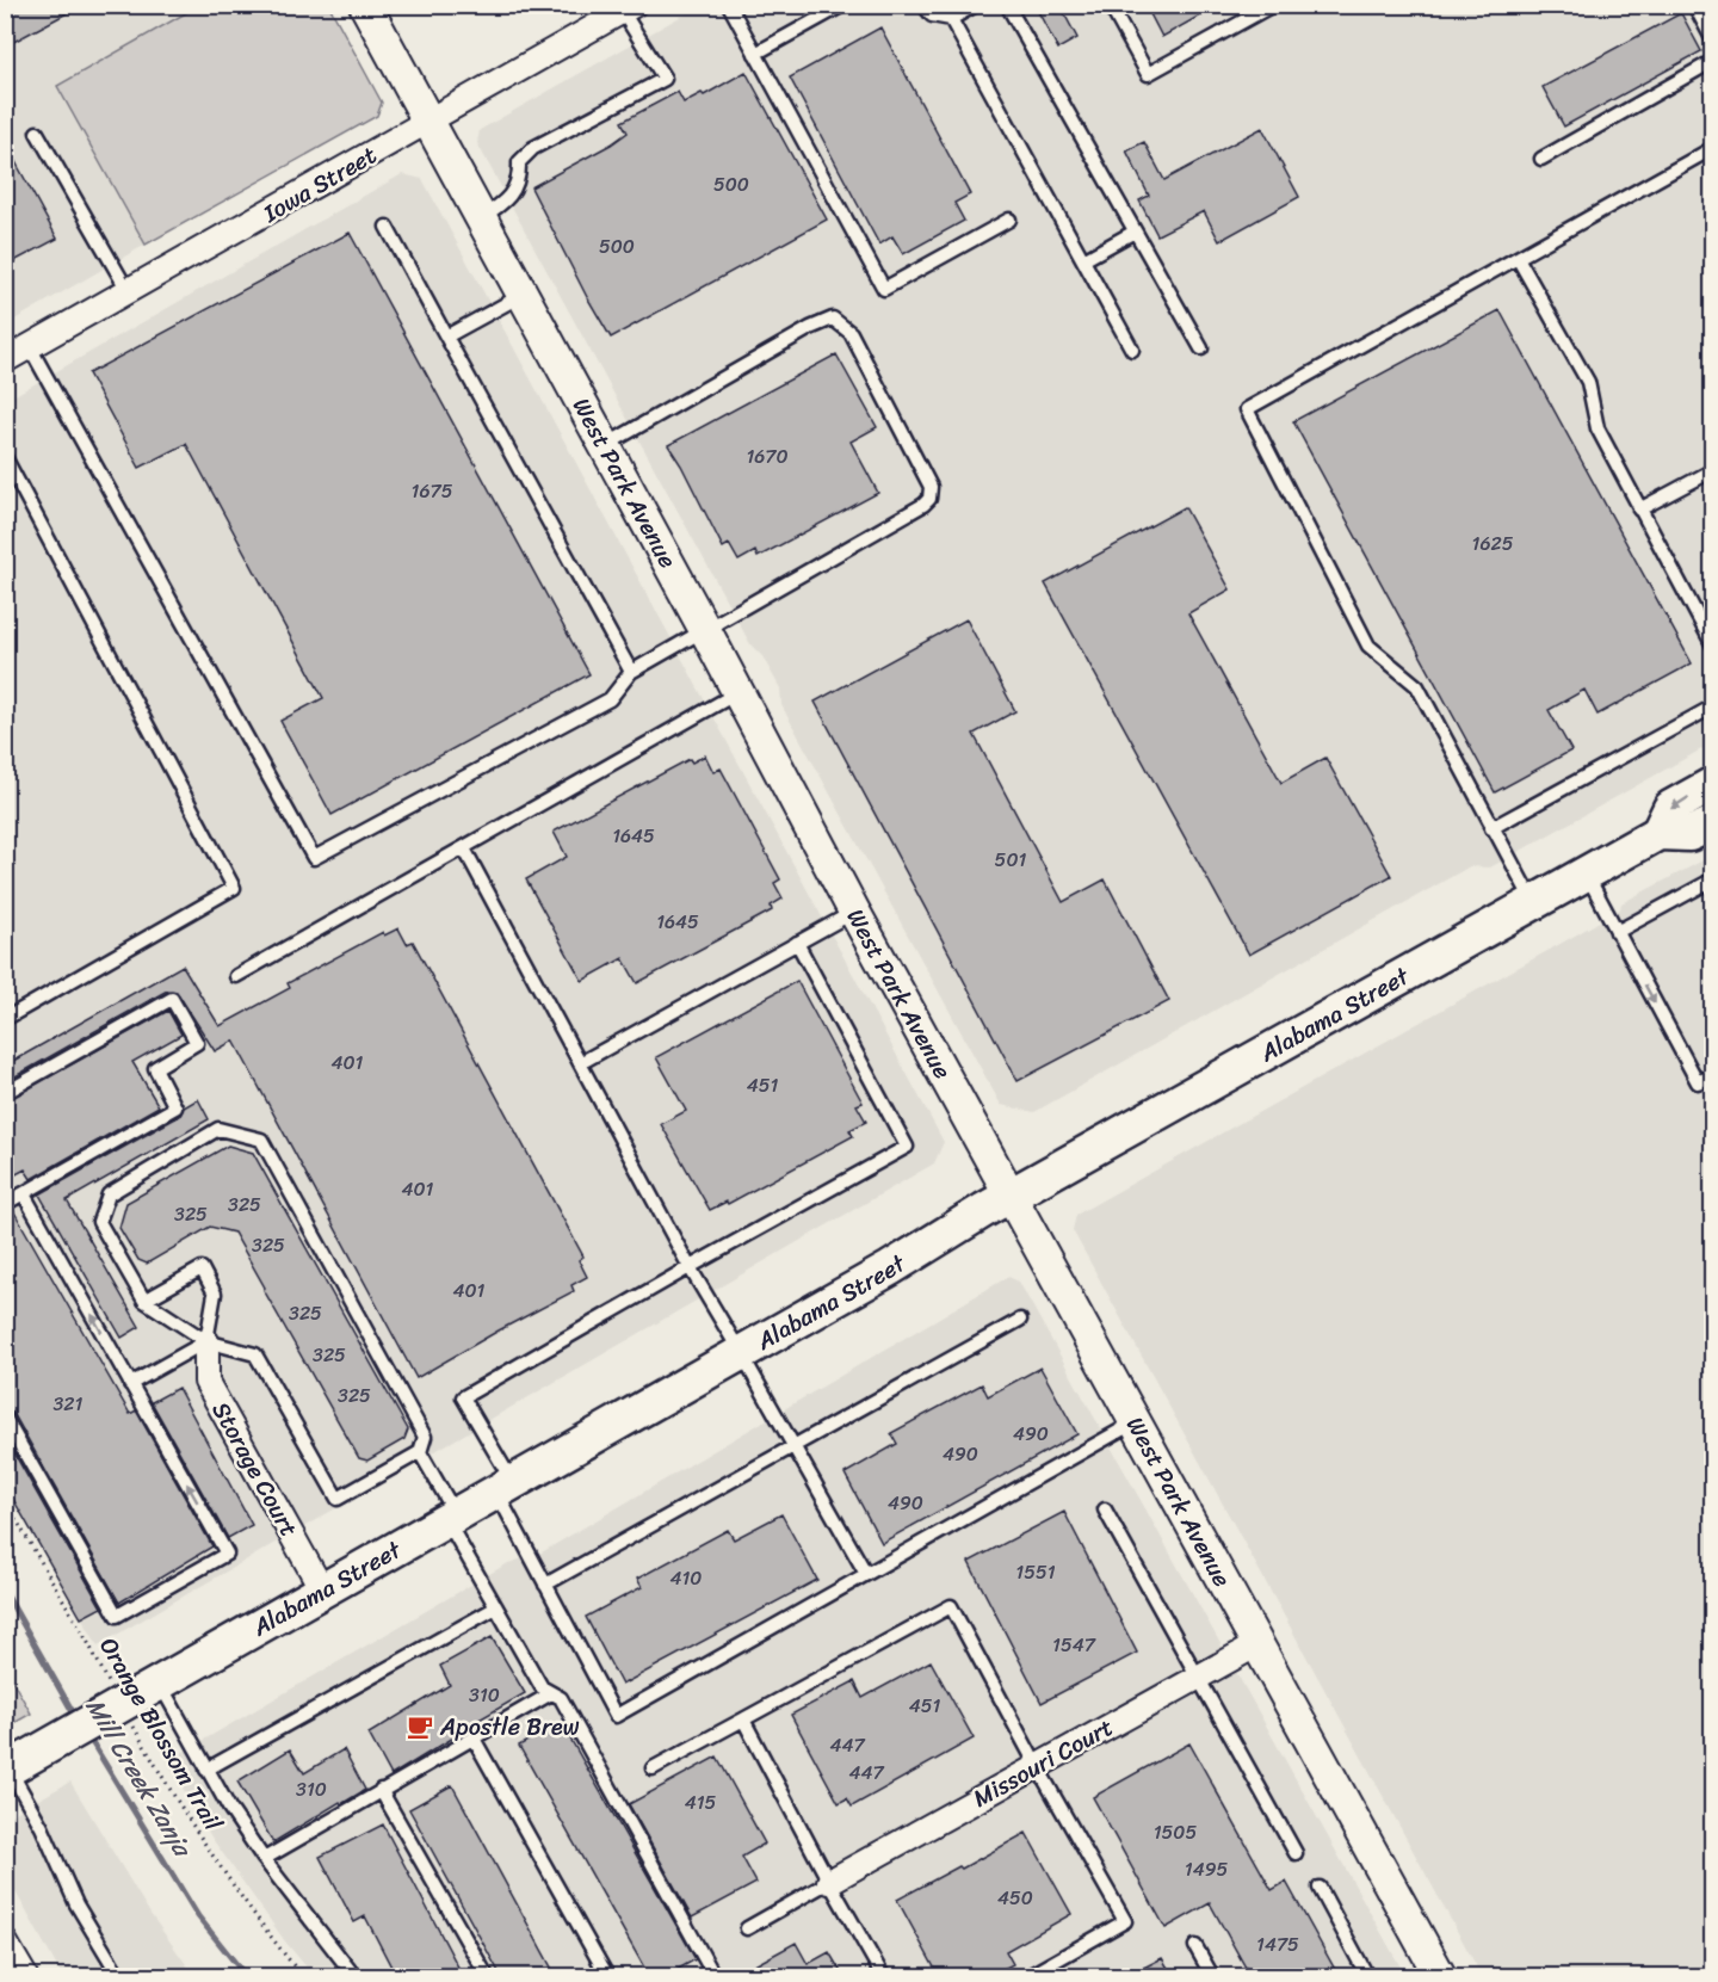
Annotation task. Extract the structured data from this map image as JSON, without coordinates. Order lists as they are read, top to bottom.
{
  "streets": {
    "main road": ["Alabama Street"],
    "street": [
      "Iowa Street",
      "West Park Avenue",
      "Storage Court",
      "Missouri Court"
    ],
    "path": ["Orange Blossom Trail"]
  },
  "crossings": [
    ["Iowa Street", "West Park Avenue"],
    ["West Park Avenue", "Alabama Street"],
    ["West Park Avenue", "Missouri Court"],
    ["Alabama Street", "Storage Court"],
    ["Alabama Street", "Orange Blossom Trail"]
  ],
  "water": ["Mill Creek Zanja"],
  "places": {
    "cafe": ["Apostle Brew"]
  },
  "house_numbers": [
    "500",
    "500",
    "1670",
    "1675",
    "1625",
    "1645",
    "501",
    "1645",
    "401",
    "451",
    "401",
    "325",
    "325",
    "325",
    "401",
    "325",
    "325",
    "325",
    "321",
    "490",
    "490",
    "490",
    "1551",
    "410",
    "1547",
    "310",
    "451",
    "447",
    "447",
    "310",
    "415",
    "1505",
    "1495",
    "450",
    "1475"
  ]
}
